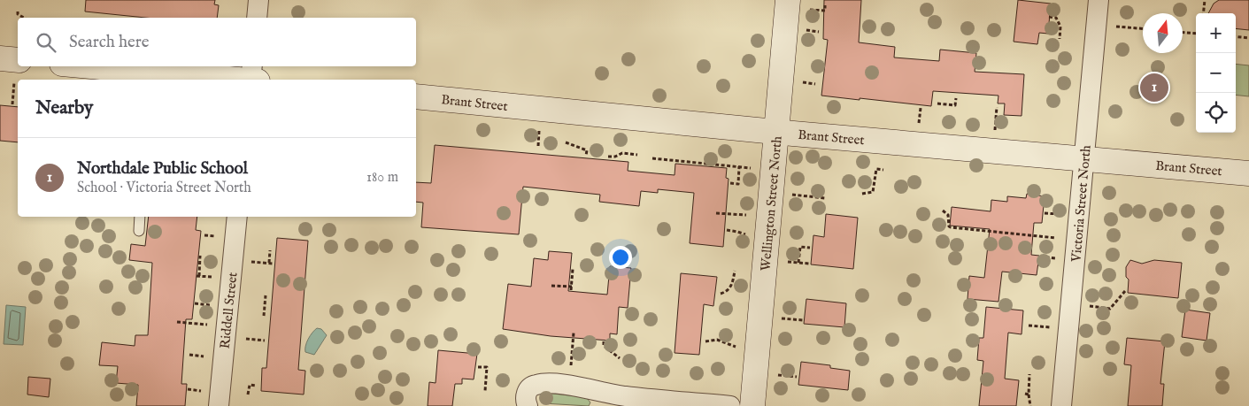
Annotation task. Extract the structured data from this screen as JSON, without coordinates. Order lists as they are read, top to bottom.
{
  "streets": {
    "street": [
      "Brant Street",
      "Wellington Street North",
      "Victoria Street North",
      "Riddell Street"
    ]
  },
  "crossings": [
    ["Brant Street", "Wellington Street North"],
    ["Brant Street", "Victoria Street North"]
  ],
  "north": "top",
  "page": {
    "map_buttons": ["+", "−"],
    "search": "Search here",
    "pins": "1",
    "heading": "Nearby",
    "list": [
      {
        "mark": "1",
        "name": "Northdale Public School",
        "note": "School · Victoria Street North",
        "value": "180 m"
      }
    ]
  }
}
